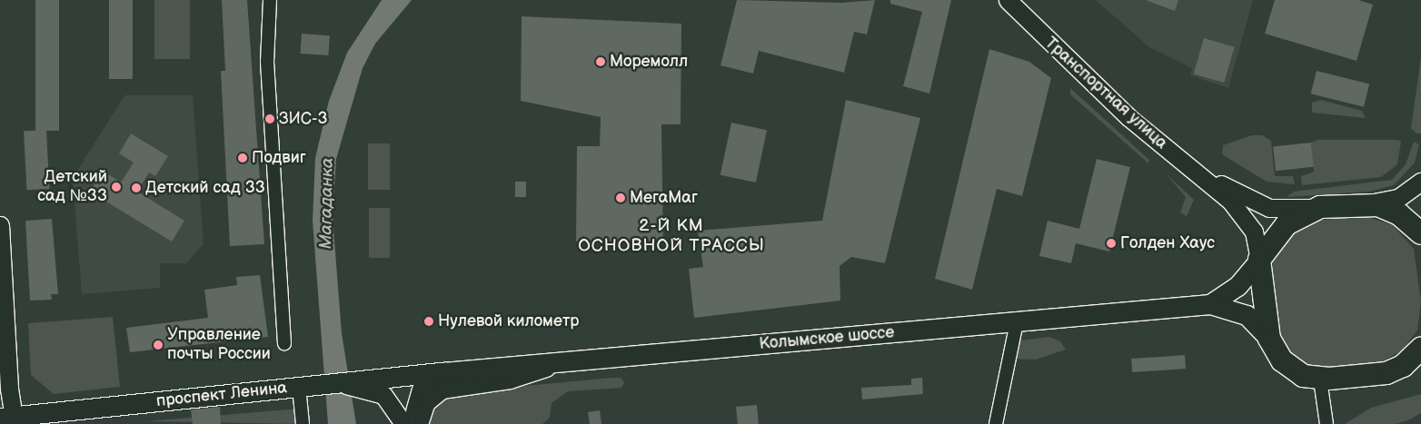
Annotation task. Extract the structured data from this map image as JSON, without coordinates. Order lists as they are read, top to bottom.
{
  "streets": {
    "highway": ["Колымское шоссе"],
    "main road": ["проспект Ленина"],
    "street": ["Транспортная улица"]
  },
  "crossings": [
    ["Транспортная улица", "Колымское шоссе"],
    ["Колымское шоссе", "проспект Ленина"]
  ],
  "districts": ["2-Й КМ ОСНОВНОЙ ТРАССЫ"],
  "water": ["Магаданка"],
  "places": [
    "Моремолл",
    "ЗИС-3",
    "Подвиг",
    "Детский сад №33",
    "Детский сад 33",
    "МегаМаг",
    "Голден Хаус",
    "Нулевой километр",
    "Управление почты России"
  ]
}
